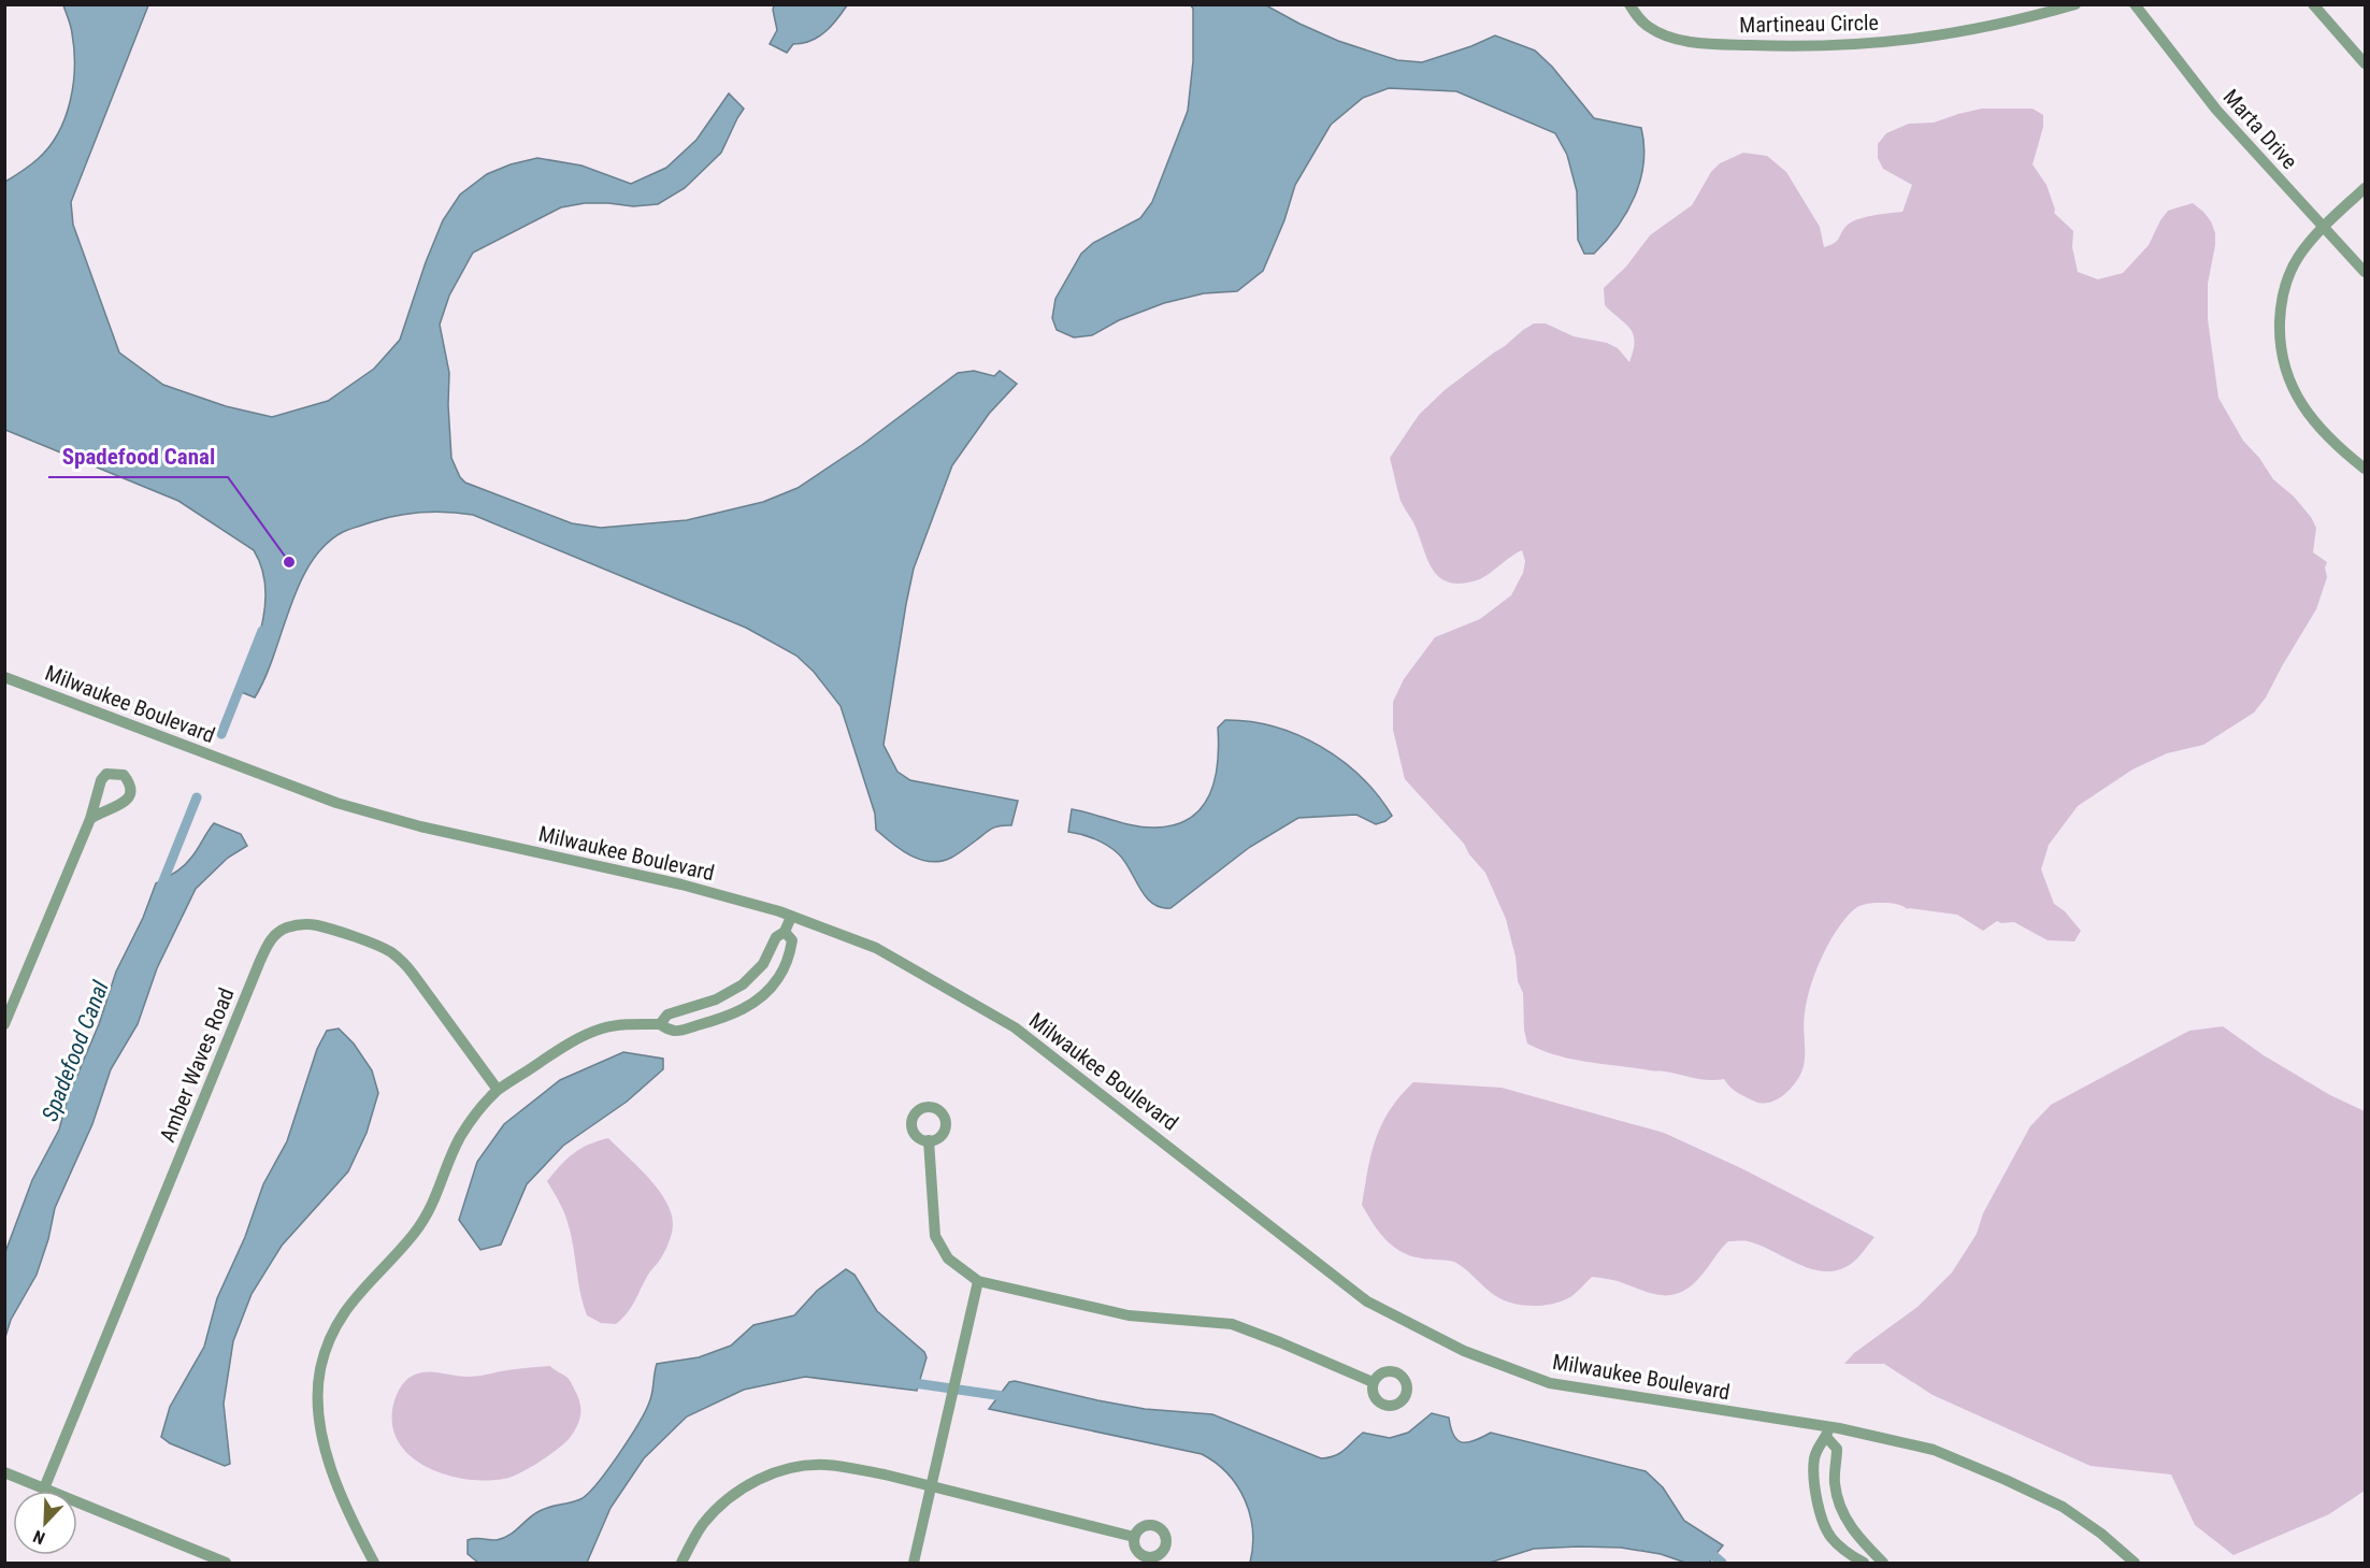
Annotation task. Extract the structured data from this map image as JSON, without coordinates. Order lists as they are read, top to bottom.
{
  "streets": {
    "street": [
      "Martineau Circle",
      "Marta Drive",
      "Milwaukee Boulevard",
      "Amber Waves Road"
    ]
  },
  "water": ["Spadefood Canal"],
  "places": ["Spadefood Canal"],
  "north": "bottom left"
}
